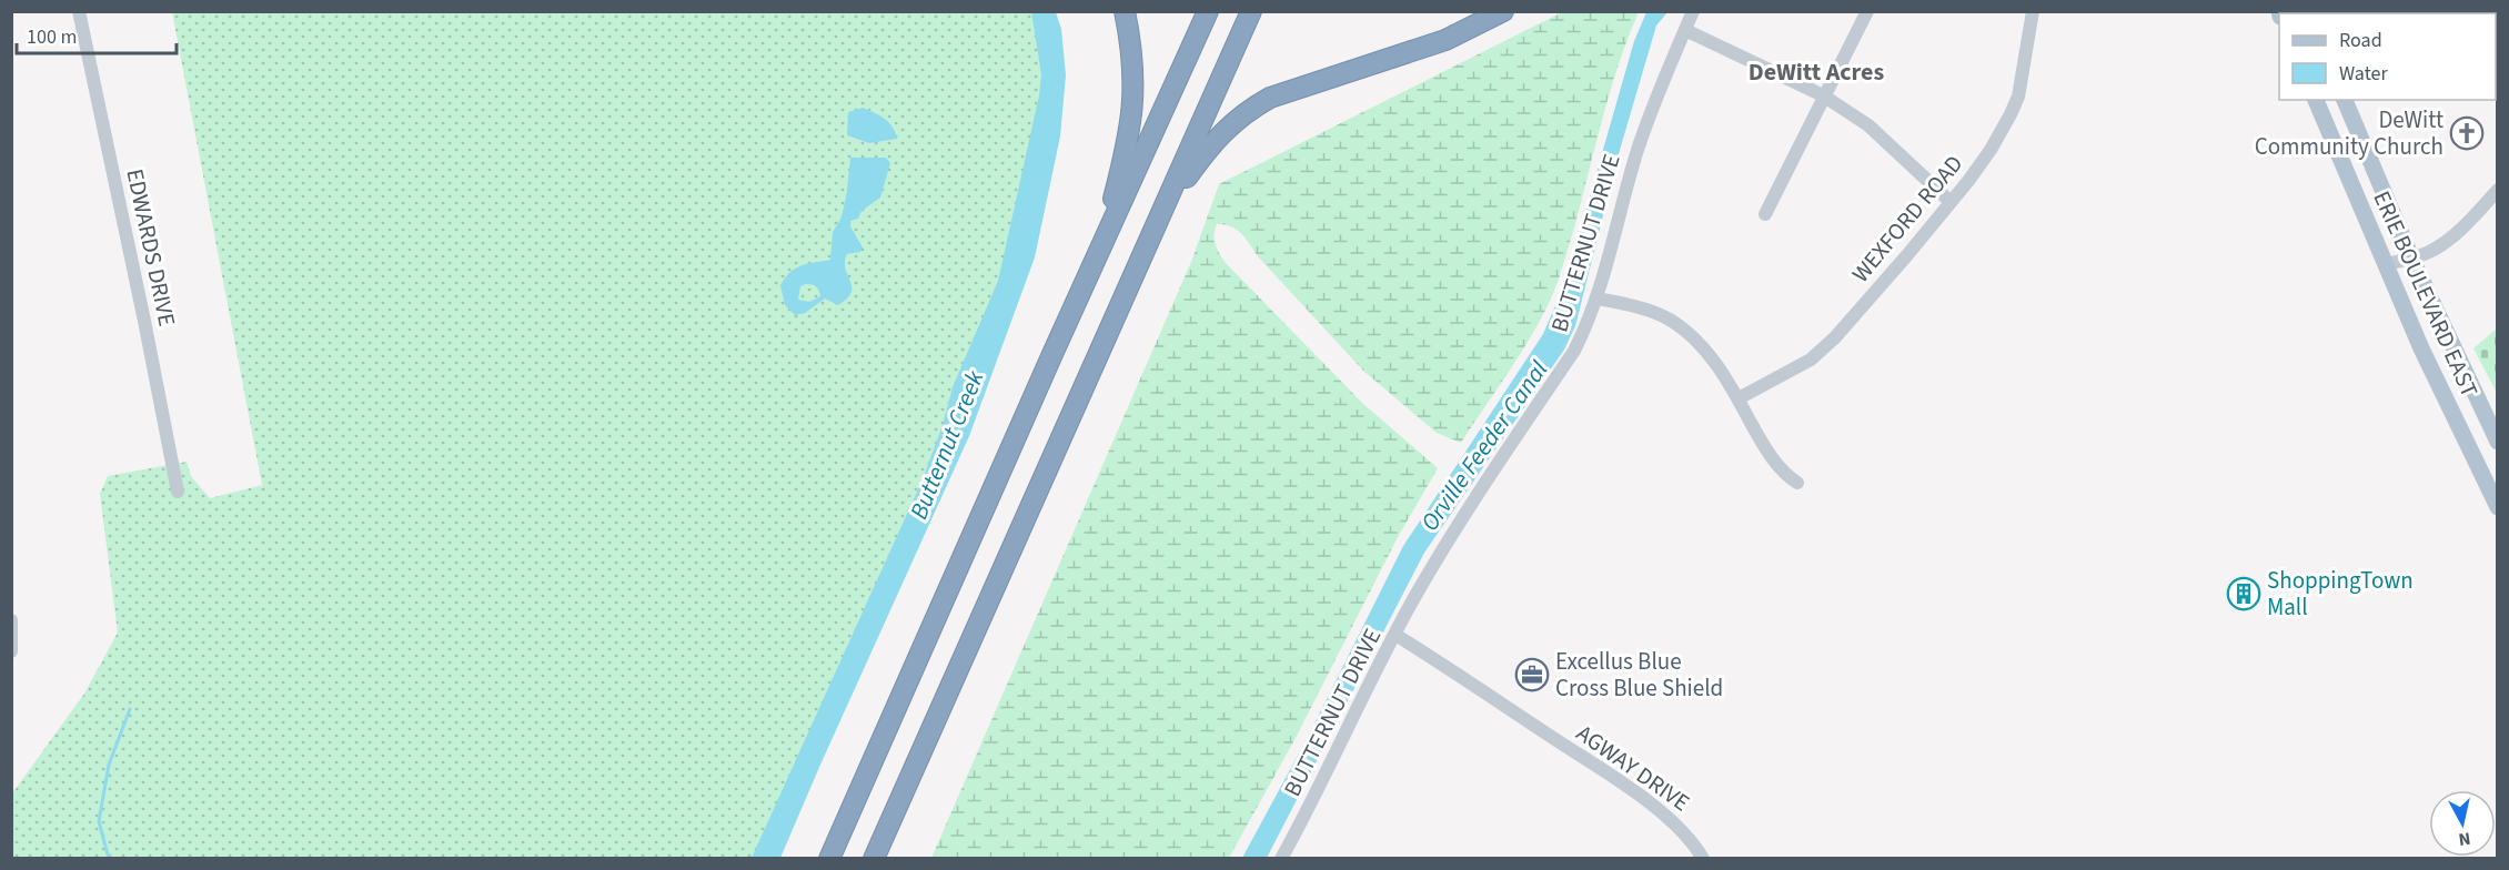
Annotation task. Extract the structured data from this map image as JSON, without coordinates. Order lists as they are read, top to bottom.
{
  "streets": {
    "main road": ["ERIE BOULEVARD EAST"],
    "street": [
      "WEXFORD ROAD",
      "BUTTERNUT DRIVE",
      "EDWARDS DRIVE",
      "AGWAY DRIVE"
    ]
  },
  "crossings": [
    ["BUTTERNUT DRIVE", "AGWAY DRIVE"]
  ],
  "districts": ["DeWitt Acres"],
  "water": ["Butternut Creek", "Orville Feeder Canal"],
  "places": {
    "church": ["DeWitt Community Church"],
    "building": ["ShoppingTown Mall"],
    "office": ["Excellus Blue Cross Blue Shield"]
  },
  "legend": ["Road", "Water"],
  "scale_bar": "100 m",
  "north": "bottom"
}
